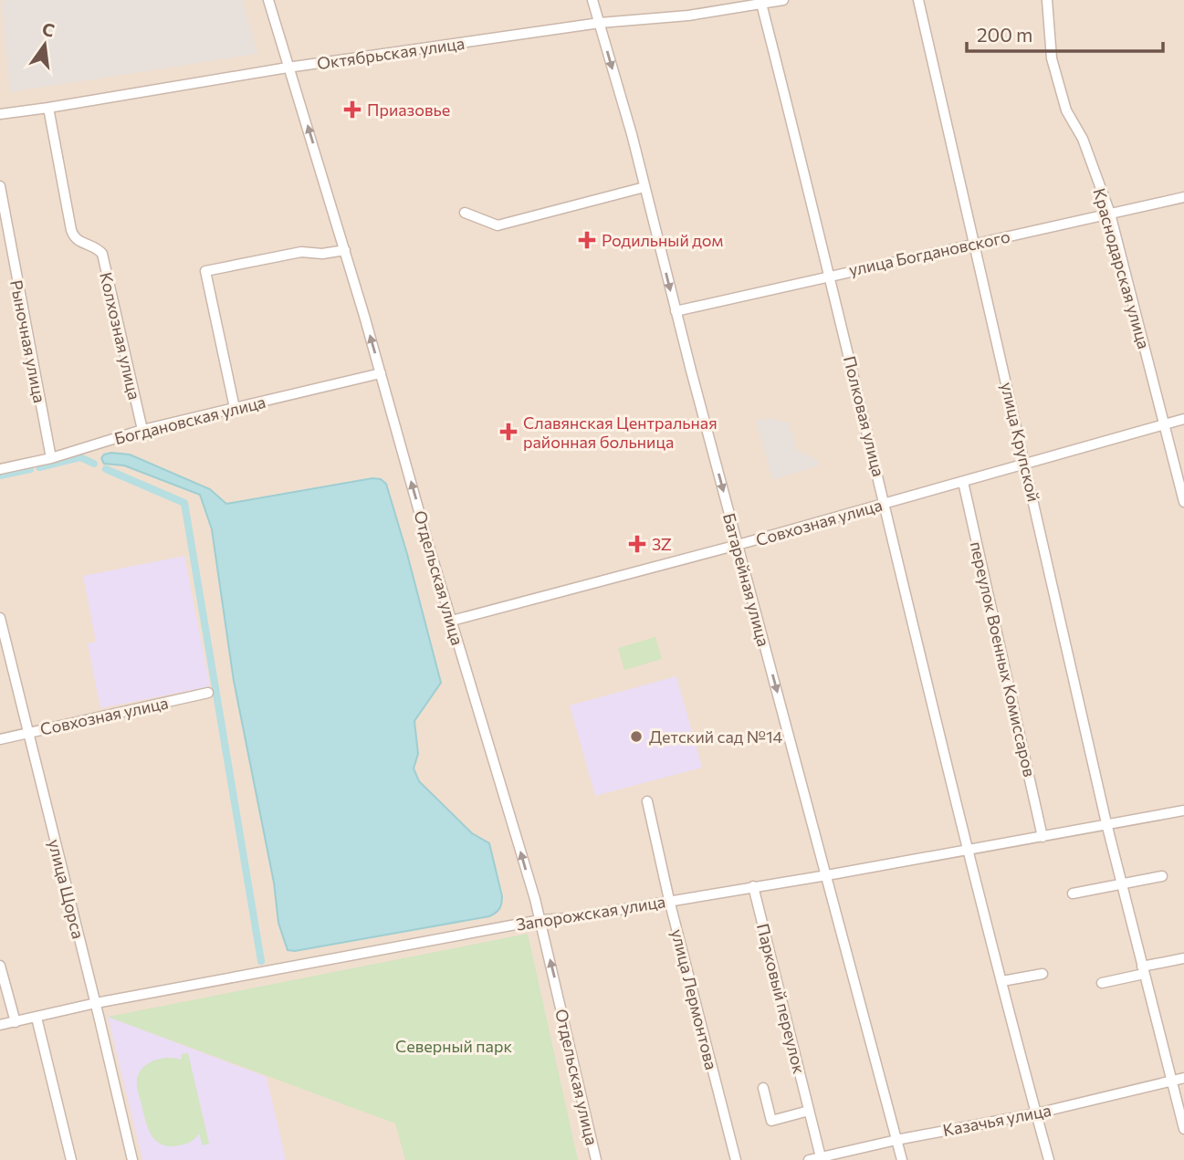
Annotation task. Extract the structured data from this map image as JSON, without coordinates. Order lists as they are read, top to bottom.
{
  "streets": {
    "street": [
      "Октябрьская улица",
      "улица Богдановского",
      "Краснодарская улица",
      "Колхозная улица",
      "Рыночная улица",
      "Полковая улица",
      "Богдановская улица",
      "улица Крупской",
      "Совхозная улица",
      "Отдельская улица",
      "Батарейная улица",
      "переулок Военных Комиссаров",
      "улица Щорса",
      "Запорожская улица",
      "Парковый переулок",
      "улица Лермонтова",
      "Казачья улица"
    ]
  },
  "crossings": [
    ["Октябрьская улица", "Колхозная улица"],
    ["Октябрьская улица", "Полковая улица"],
    ["Октябрьская улица", "Отдельская улица"],
    ["Октябрьская улица", "Батарейная улица"],
    ["улица Богдановского", "Краснодарская улица"],
    ["улица Богдановского", "Полковая улица"],
    ["улица Богдановского", "улица Крупской"],
    ["улица Богдановского", "Батарейная улица"],
    ["Краснодарская улица", "Совхозная улица"],
    ["Колхозная улица", "Богдановская улица"],
    ["Рыночная улица", "Богдановская улица"],
    ["Полковая улица", "Совхозная улица"],
    ["Полковая улица", "Запорожская улица"],
    ["Полковая улица", "Казачья улица"],
    ["Богдановская улица", "Отдельская улица"],
    ["улица Крупской", "Совхозная улица"],
    ["улица Крупской", "Запорожская улица"],
    ["улица Крупской", "Казачья улица"],
    ["Совхозная улица", "Отдельская улица"],
    ["Совхозная улица", "Батарейная улица"],
    ["Совхозная улица", "переулок Военных Комиссаров"],
    ["Совхозная улица", "улица Щорса"],
    ["Отдельская улица", "Запорожская улица"],
    ["Батарейная улица", "Запорожская улица"],
    ["Батарейная улица", "Казачья улица"],
    ["переулок Военных Комиссаров", "Запорожская улица"],
    ["улица Щорса", "Запорожская улица"],
    ["Запорожская улица", "Парковый переулок"],
    ["Запорожская улица", "улица Лермонтова"],
    ["Парковый переулок", "Казачья улица"]
  ],
  "one_way": ["Отдельская улица", "Батарейная улица"],
  "parks": ["Северный парк"],
  "places": {
    "health": [
      "Приазовье",
      "Родильный дом",
      "Славянская Центральная районная больница",
      "3Z"
    ],
    "other": ["Детский сад №14"]
  },
  "scale_bar": "200 m",
  "north": "top"
}
